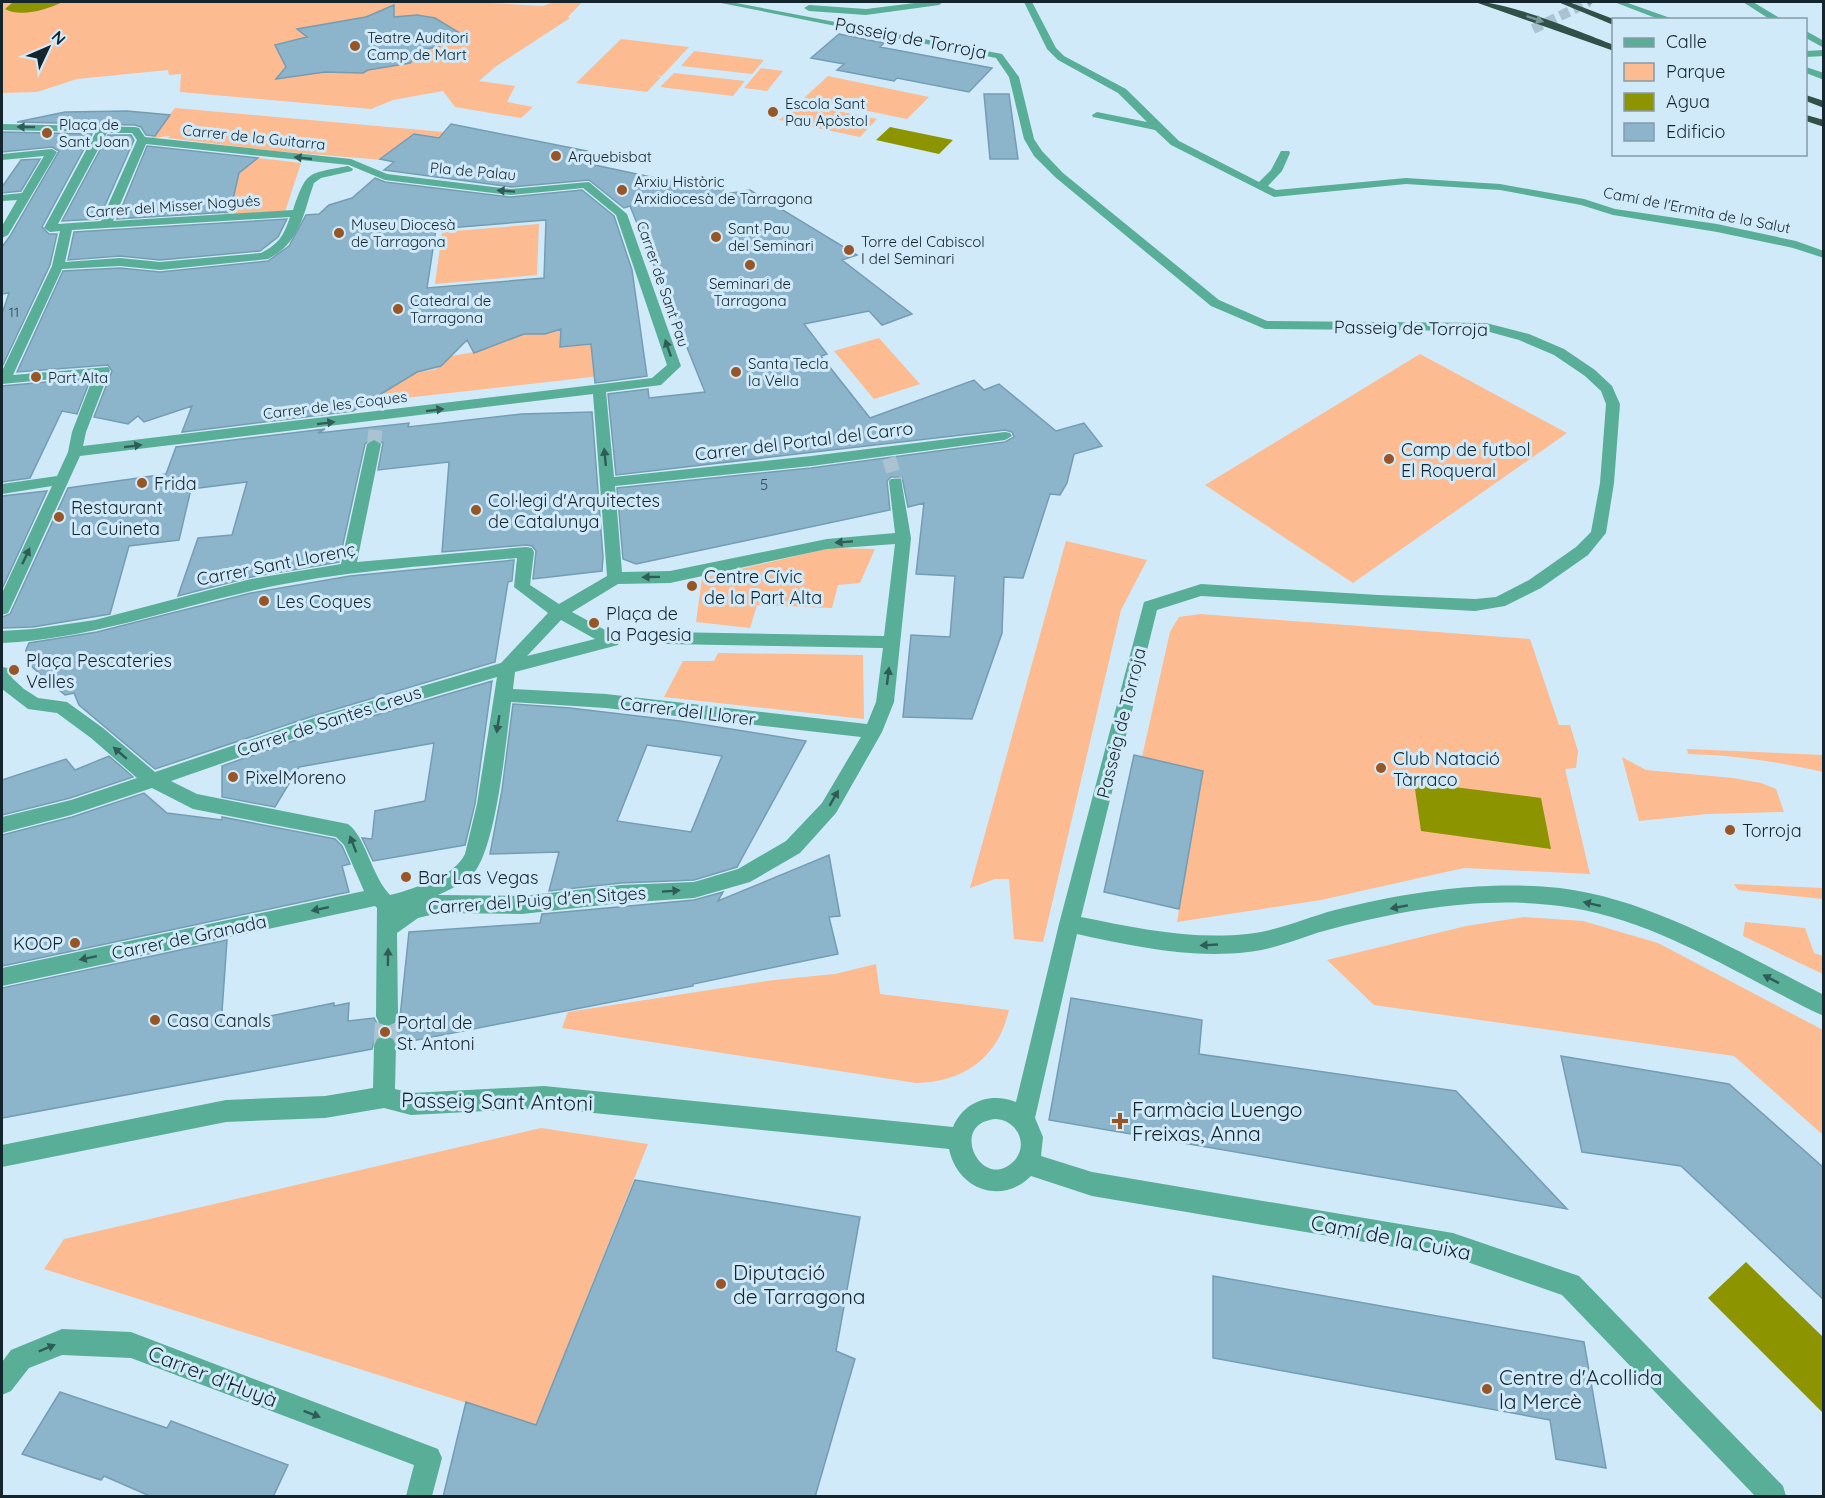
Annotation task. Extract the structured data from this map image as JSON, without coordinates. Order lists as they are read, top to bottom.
{
  "streets": {
    "street": [
      "Passeig de Torroja",
      "Carrer de la Guitarra",
      "Pla de Palau",
      "Carrer del Misser Nogués",
      "Camí de l'Ermita de la Salut",
      "Carrer de Sant Pau",
      "Carrer de les Coques",
      "Carrer del Portal del Carro",
      "Carrer Sant Llorenç",
      "Carrer del Llorer",
      "Carrer de Santes Creus",
      "Carrer del Puig d'en Sitges",
      "Carrer de Granada",
      "Passeig Sant Antoni",
      "Camí de la Cuixa",
      "Carrer d'Huyà"
    ]
  },
  "crossings": [
    ["Passeig de Torroja", "Passeig Sant Antoni"],
    ["Passeig de Torroja", "Camí de la Cuixa"],
    ["Carrer de la Guitarra", "Pla de Palau"],
    ["Pla de Palau", "Carrer de Sant Pau"],
    ["Carrer de Sant Pau", "Carrer de les Coques"],
    ["Carrer del Llorer", "Carrer del Puig d'en Sitges"],
    ["Carrer del Llorer", "Carrer de Granada"],
    ["Carrer de Santes Creus", "Carrer de Granada"],
    ["Passeig Sant Antoni", "Camí de la Cuixa"]
  ],
  "one_way": [
    "Carrer de la Guitarra",
    "Pla de Palau",
    "Carrer de les Coques",
    "Carrer del Puig d'en Sitges",
    "Carrer de Granada",
    "Carrer d'Huyà"
  ],
  "places": {
    "other": [
      "Teatre Auditori Camp de Mart",
      "Escola Sant Pau Apòstol",
      "Plaça de Sant Joan",
      "Arquebisbat",
      "Arxiu Històric Arxidiocesà de Tarragona",
      "Museu Diocesà de Tarragona",
      "Sant Pau del Seminari",
      "Torre del Cabiscol I del Seminari",
      "Seminari de Tarragona",
      "Catedral de Tarragona",
      "Santa Tecla la Vella",
      "Part Alta",
      "Camp de futbol El Roqueral",
      "Frida",
      "Col·legi d'Arquitectes de Catalunya",
      "Restaurant La Cuineta",
      "Centre Cívic de la Part Alta",
      "Les Coques",
      "Plaça de la Pagesia",
      "Plaça Pescateries Velles",
      "Club Natació Tàrraco",
      "PixelMoreno",
      "Torroja",
      "Bar Las Vegas",
      "KOOP",
      "Casa Canals",
      "Portal de St. Antoni",
      "Diputació de Tarragona",
      "Centre d'Acollida la Mercè"
    ],
    "health": ["Farmàcia Luengo Freixas, Anna"]
  },
  "house_numbers": ["11", "5"],
  "legend": [
    "Calle",
    "Parque",
    "Agua",
    "Edificio"
  ],
  "north": "top right"
}
